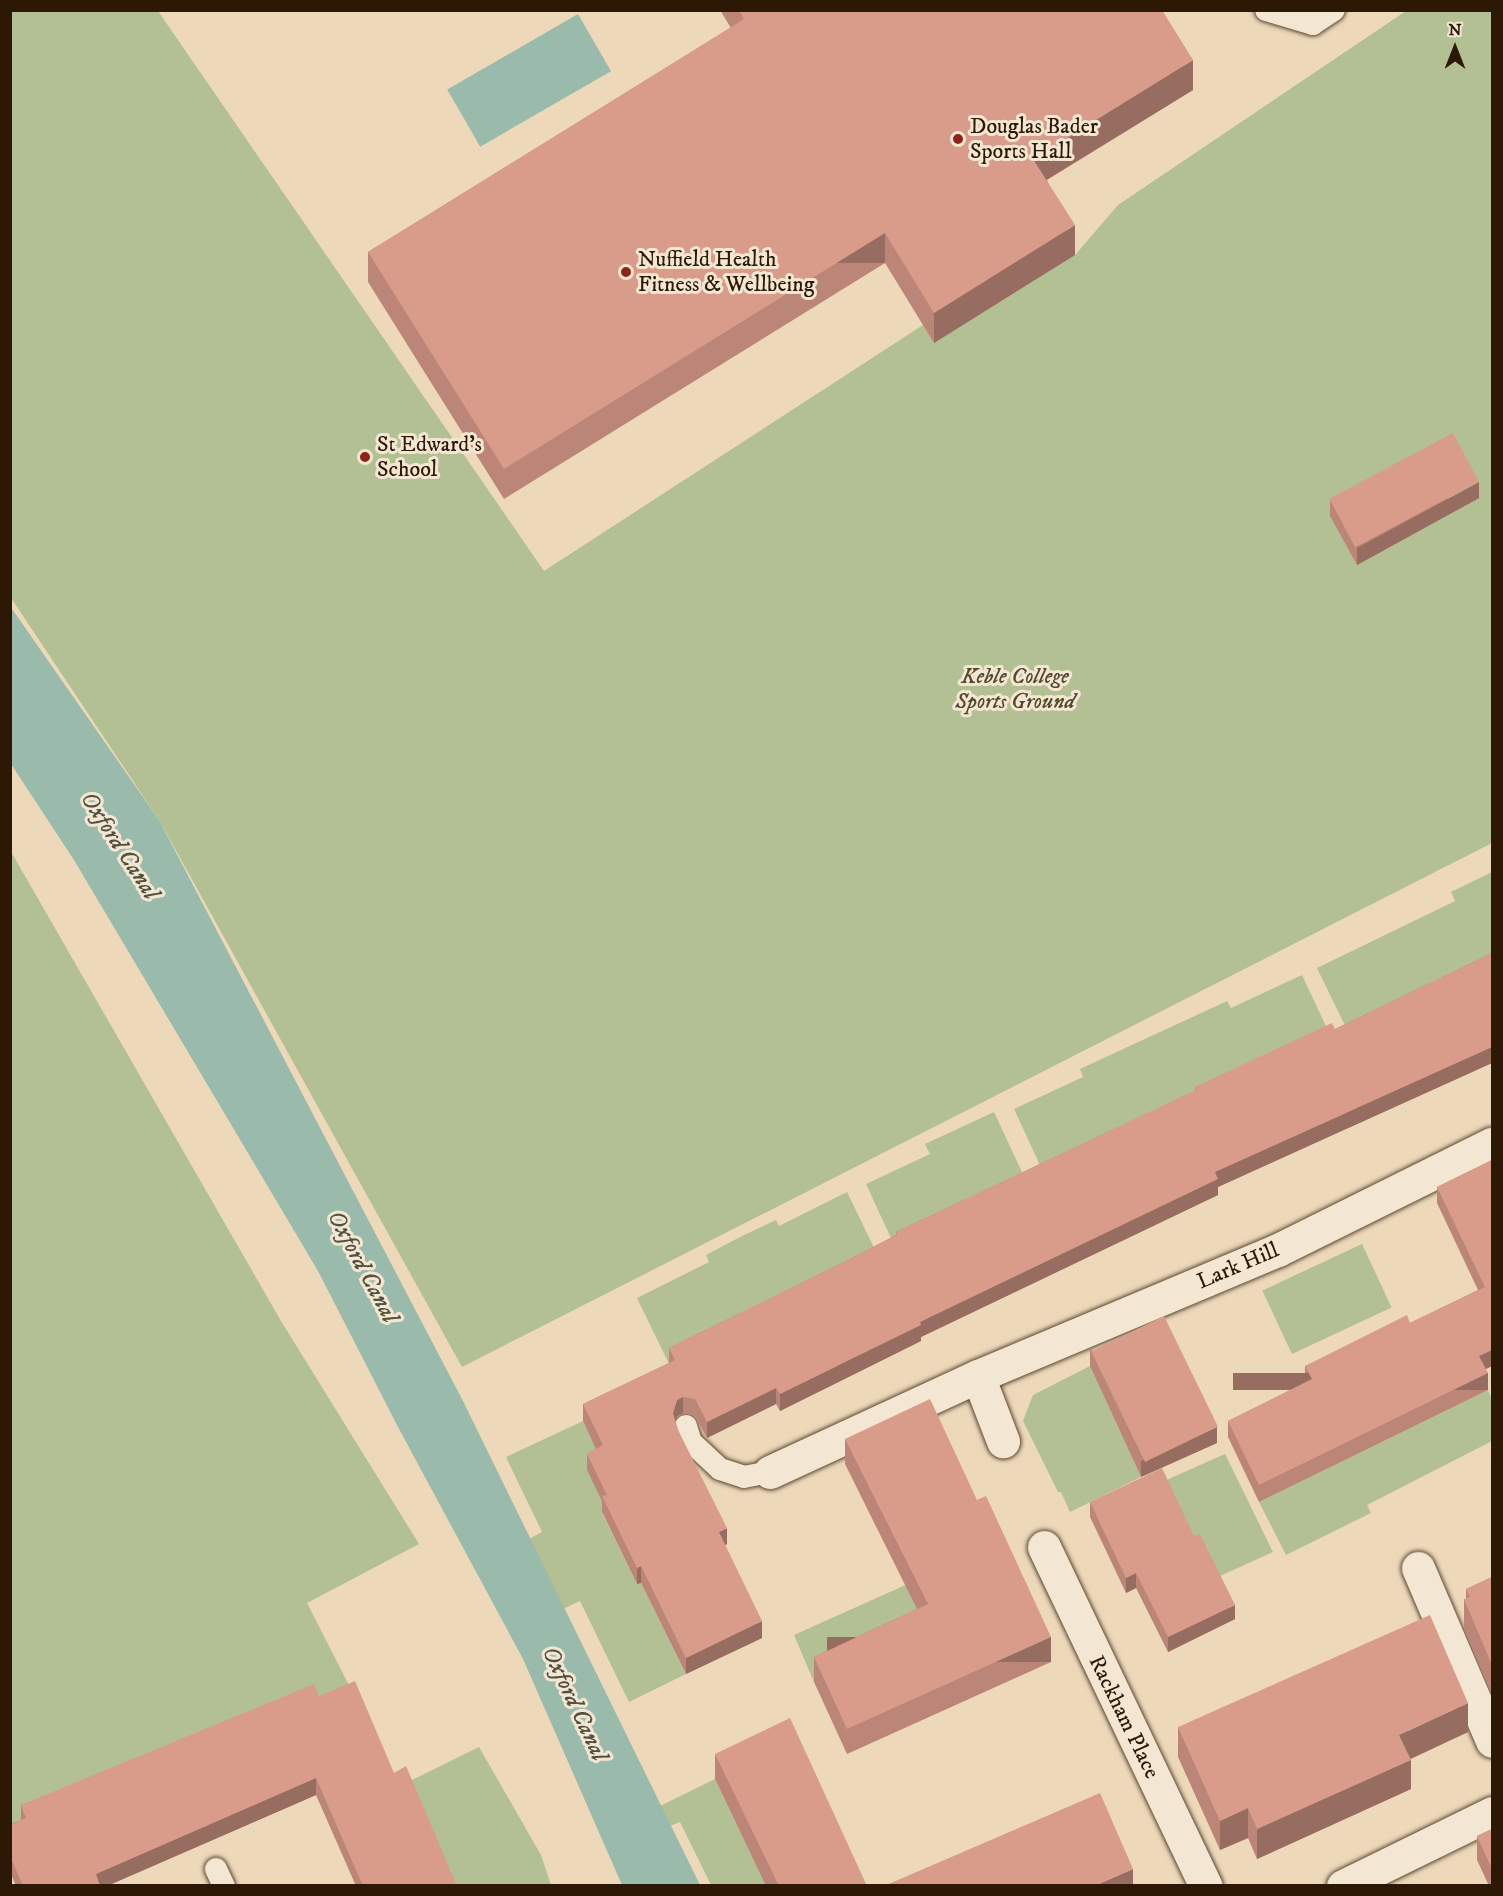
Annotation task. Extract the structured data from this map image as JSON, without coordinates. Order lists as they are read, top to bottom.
{
  "streets": {
    "street": ["Lark Hill", "Rackham Place"]
  },
  "water": ["Oxford Canal"],
  "parks": ["Keble College Sports Ground"],
  "places": ["Douglas Bader Sports Hall", "Nuffield Health Fitness & Wellbeing", "St Edward's School"],
  "north": "top"
}
